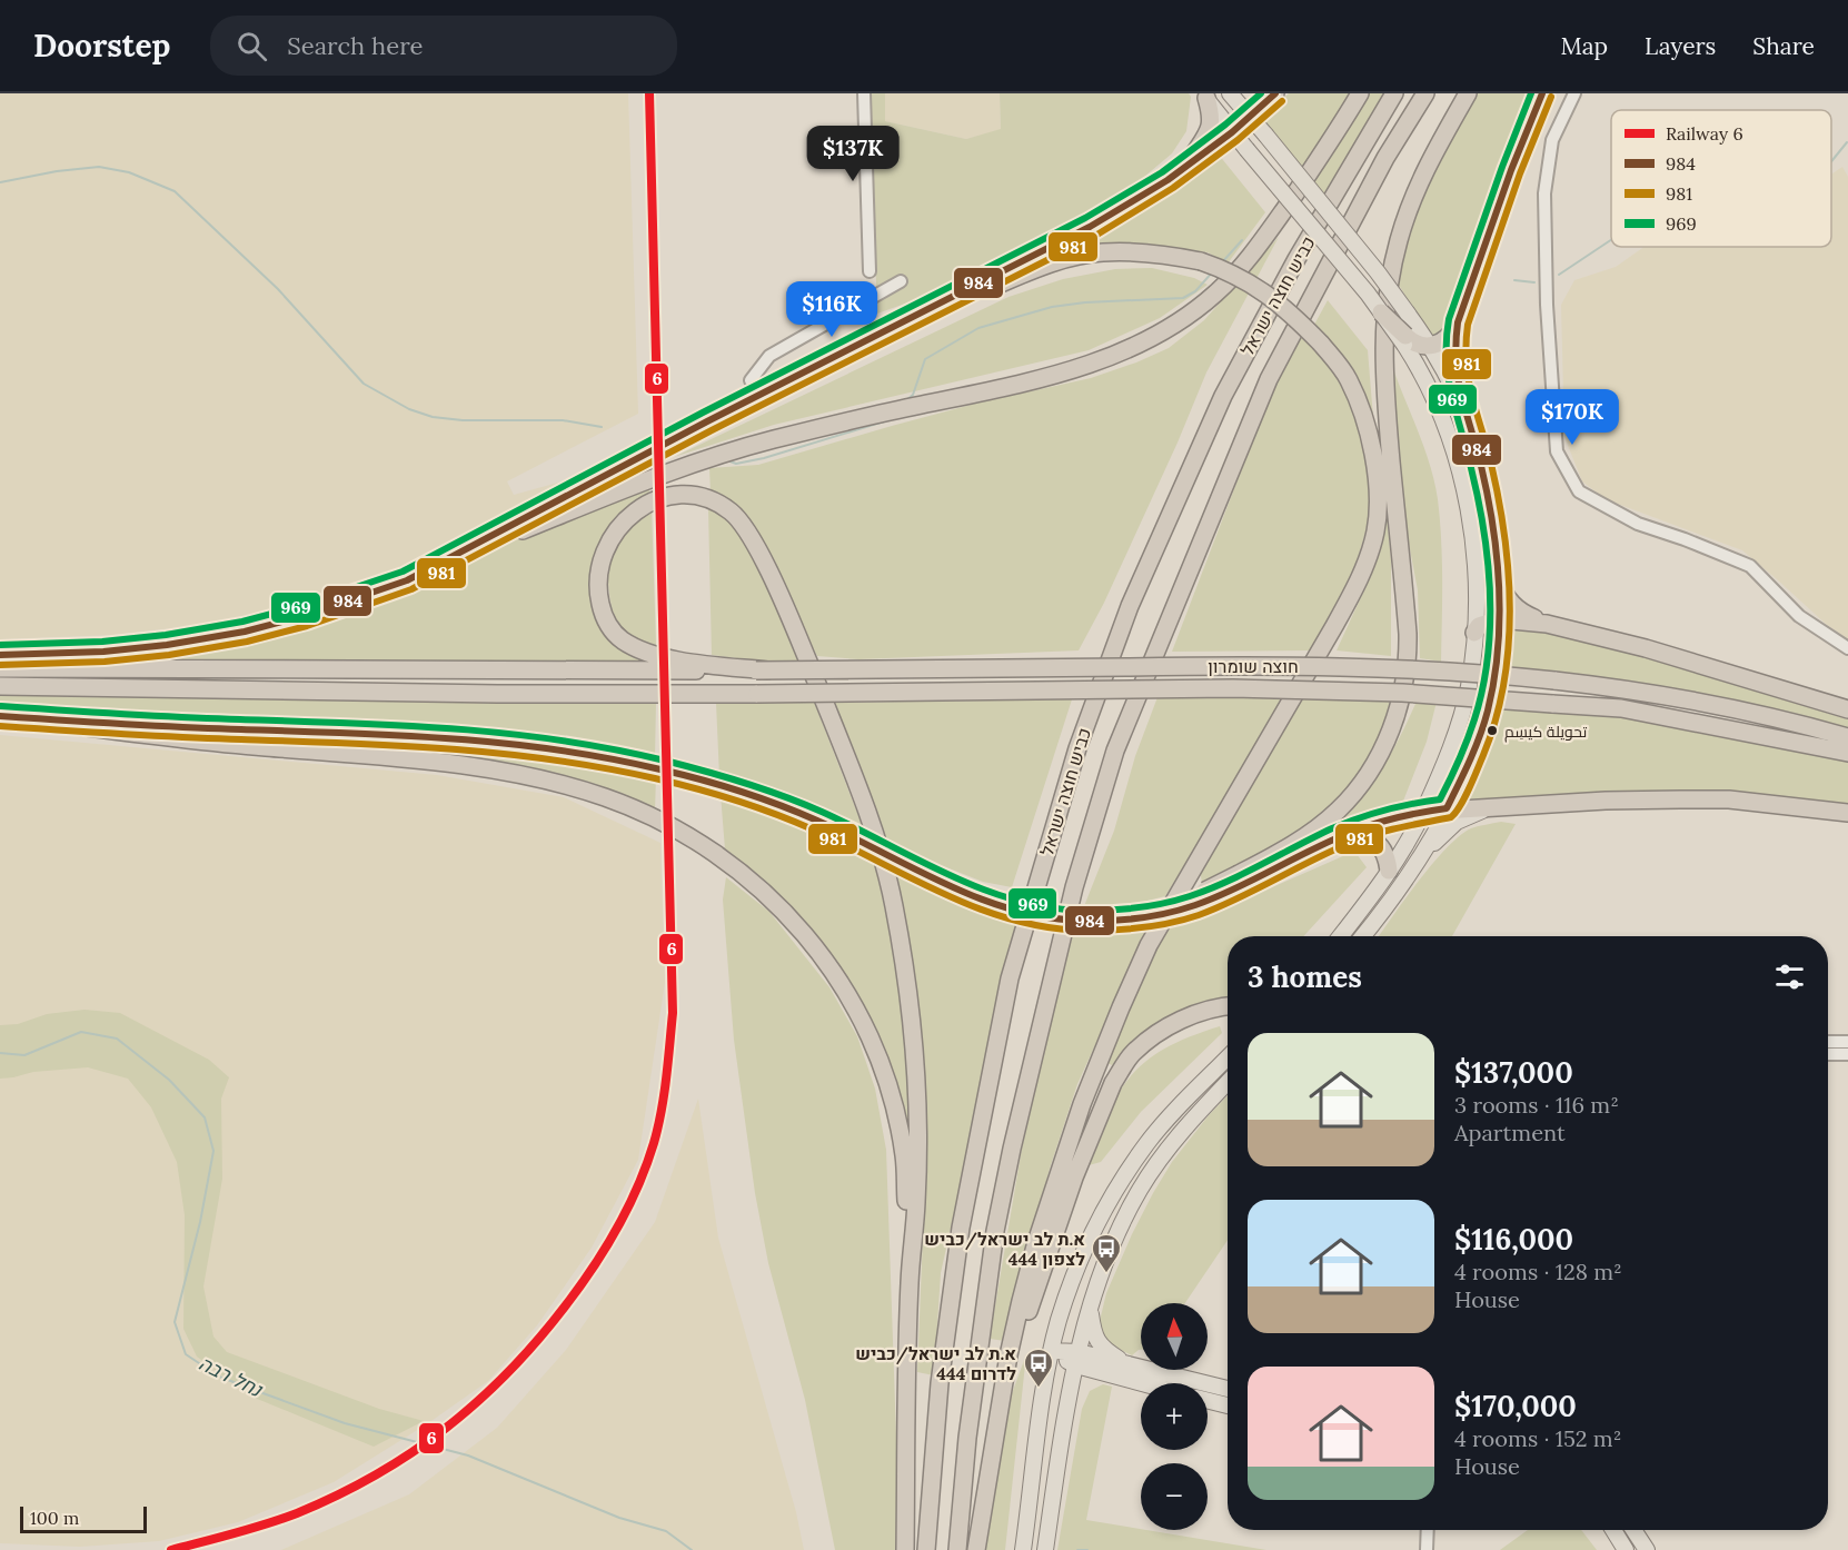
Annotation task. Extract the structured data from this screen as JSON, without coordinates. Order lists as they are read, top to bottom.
{
  "streets": {
    "highway": ["כביש חוצה ישראל", "חוצה שומרון"]
  },
  "water": ["נחל רבה"],
  "places": {
    "other": ["تحويلة كيسِم"],
    "bus stop": ["א.ת לב ישראל/כביש 444 לצפון", "א.ת לב ישראל/כביש 444 לדרום"]
  },
  "lines": [
    "rail line 6",
    "transit line 984",
    "transit line 969",
    "transit line 981"
  ],
  "legend": [
    "Railway 6",
    "984",
    "981",
    "969"
  ],
  "scale_bar": "100 m",
  "north": "top",
  "page": {
    "header": "Doorstep",
    "search": "Search here",
    "nav": ["Map", "Layers", "Share"],
    "price": ["$137K", "$116K", "$170K"],
    "heading": "3 homes",
    "list": [
      {
        "name": "$137,000",
        "note": "3 rooms · 116 m² · Apartment"
      },
      {
        "name": "$116,000",
        "note": "4 rooms · 128 m² · House"
      },
      {
        "name": "$170,000",
        "note": "4 rooms · 152 m² · House"
      }
    ],
    "map_buttons": ["+", "−"],
    "scale": "100 m"
  }
}
